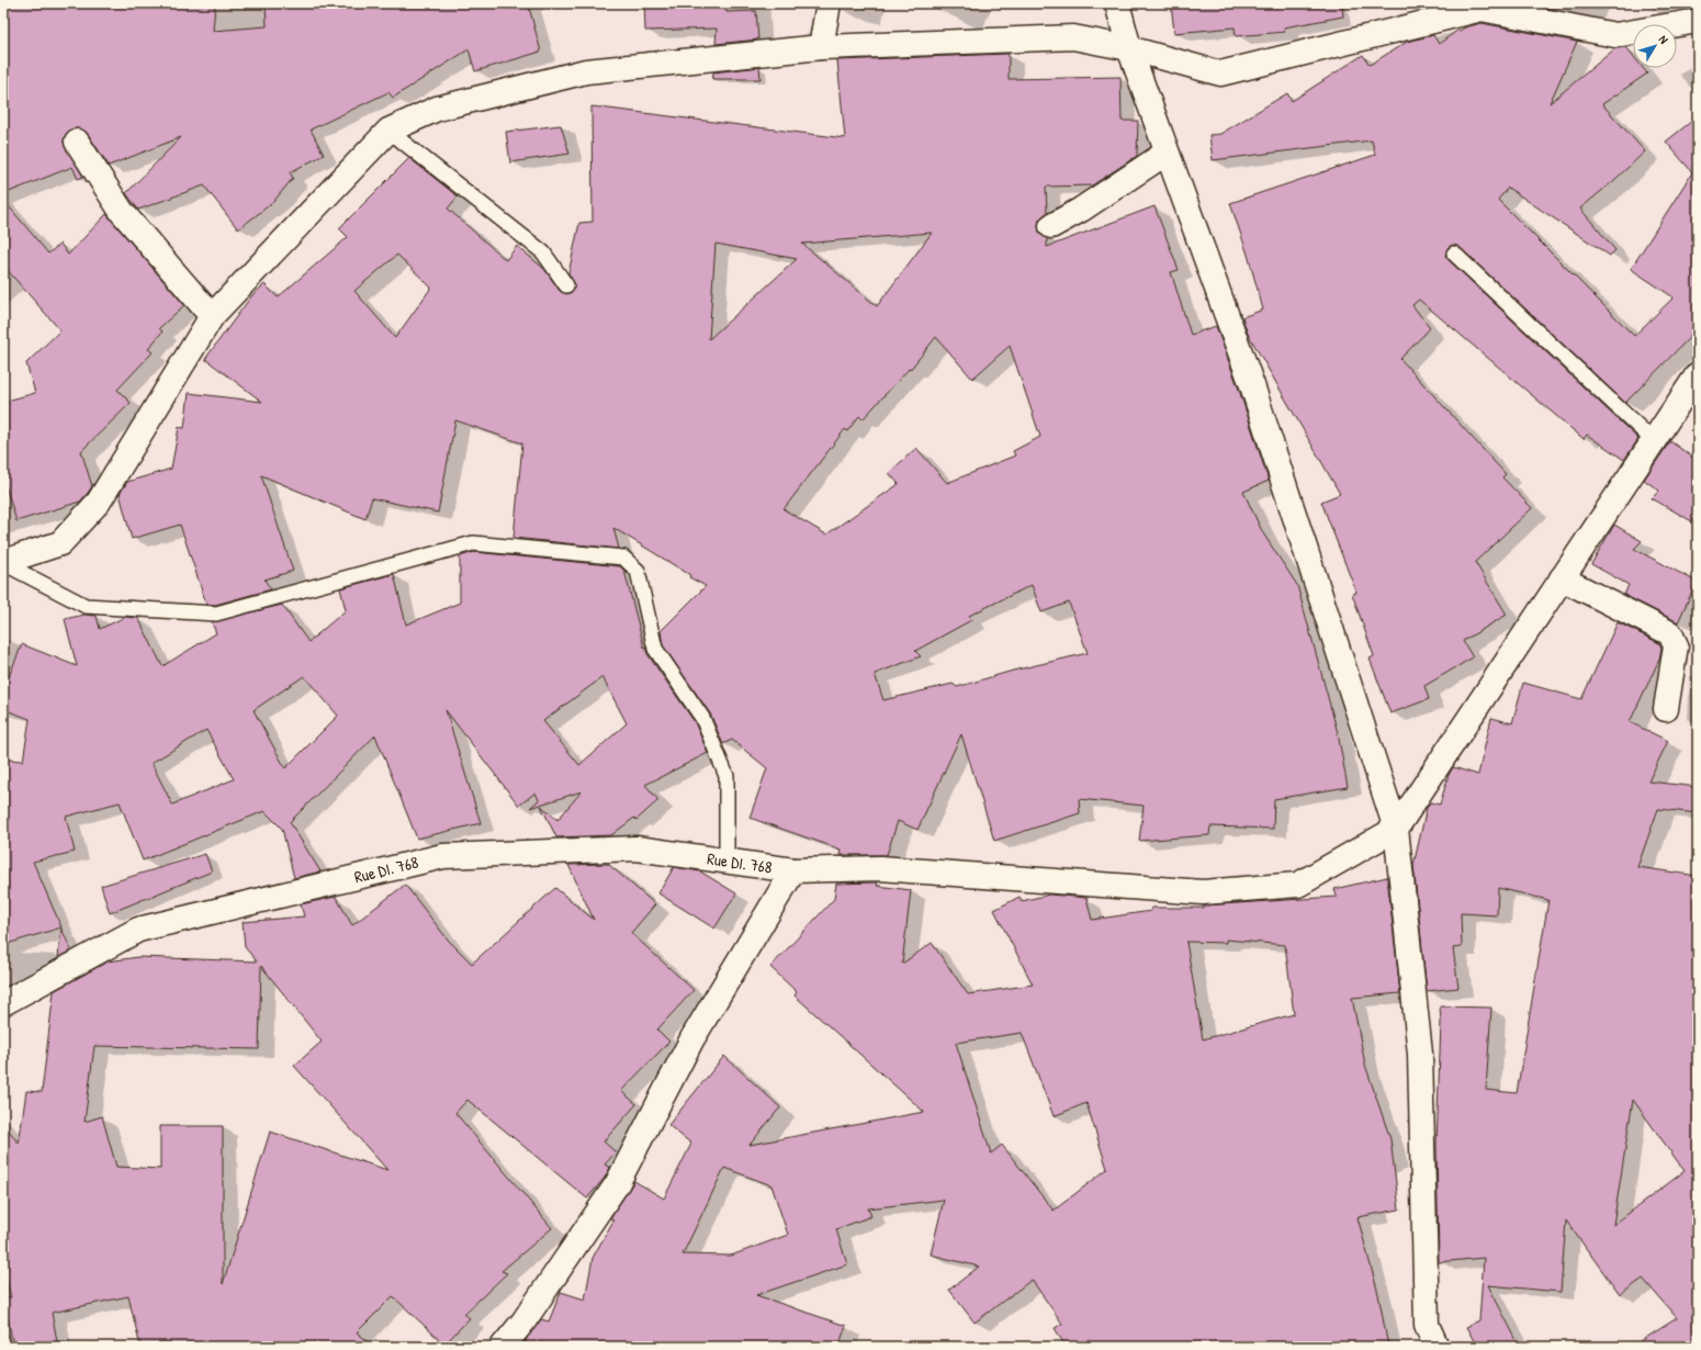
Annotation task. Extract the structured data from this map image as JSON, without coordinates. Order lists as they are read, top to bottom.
{
  "streets": {
    "street": ["Rue DI. 768"]
  },
  "north": "top right"
}
